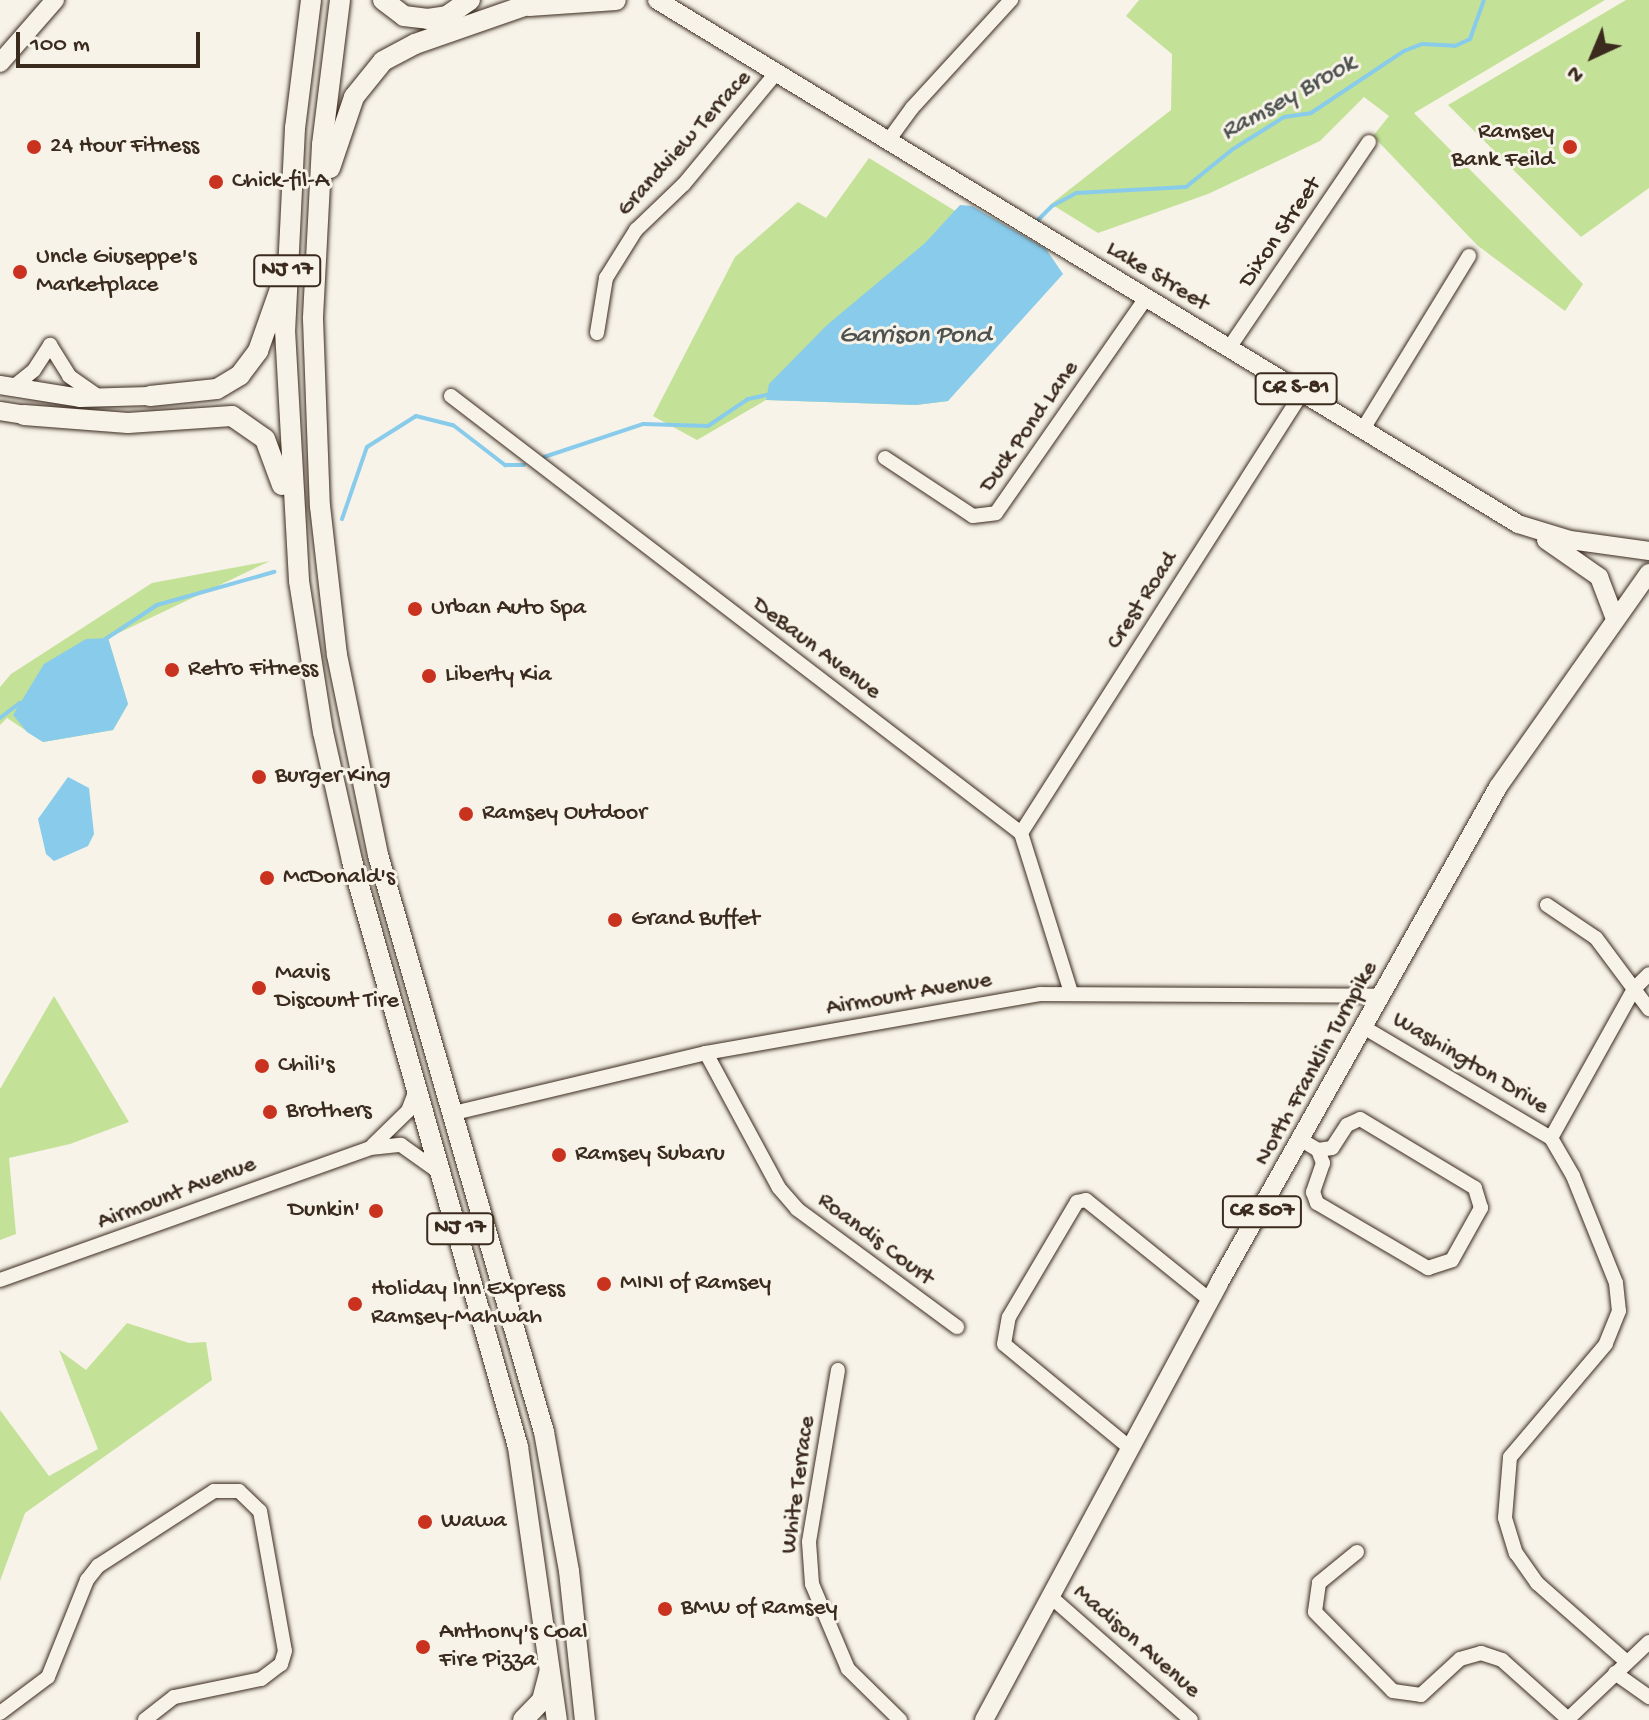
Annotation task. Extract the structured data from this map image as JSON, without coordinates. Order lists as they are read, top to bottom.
{
  "streets": {
    "highway": ["NJ 17"],
    "main road": [
      "Lake Street",
      "CR S-81",
      "North Franklin Turnpike",
      "CR 507"
    ],
    "street": [
      "Grandview Terrace",
      "Dixon Street",
      "Duck Pond Lane",
      "Crest Road",
      "DeBaun Avenue",
      "Airmount Avenue",
      "Washington Drive",
      "Roandis Court",
      "White Terrace",
      "Madison Avenue"
    ]
  },
  "crossings": [
    ["Grandview Terrace", "Lake Street"],
    ["Dixon Street", "Lake Street"],
    ["NJ 17", "Airmount Avenue"],
    ["Lake Street", "Duck Pond Lane"],
    ["Lake Street", "Crest Road"],
    ["Crest Road", "DeBaun Avenue"],
    ["Airmount Avenue", "North Franklin Turnpike"],
    ["Airmount Avenue", "Roandis Court"],
    ["North Franklin Turnpike", "Washington Drive"],
    ["North Franklin Turnpike", "Madison Avenue"]
  ],
  "water": ["Ramsey Brook", "Garrison Pond"],
  "places": [
    "24 Hour Fitness",
    "Ramsey Bank Feild",
    "Chick-fil-A",
    "Uncle Giuseppe's Marketplace",
    "Urban Auto Spa",
    "Retro Fitness",
    "Liberty Kia",
    "Burger King",
    "Ramsey Outdoor",
    "McDonald's",
    "Grand Buffet",
    "Mavis Discount Tire",
    "Chili's",
    "Brothers",
    "Ramsey Subaru",
    "Dunkin'",
    "MINI of Ramsey",
    "Holiday Inn Express Ramsey-Mahwah",
    "Wawa",
    "BMW of Ramsey",
    "Anthony's Coal Fire Pizza"
  ],
  "scale_bar": "100 m",
  "north": "bottom left"
}
